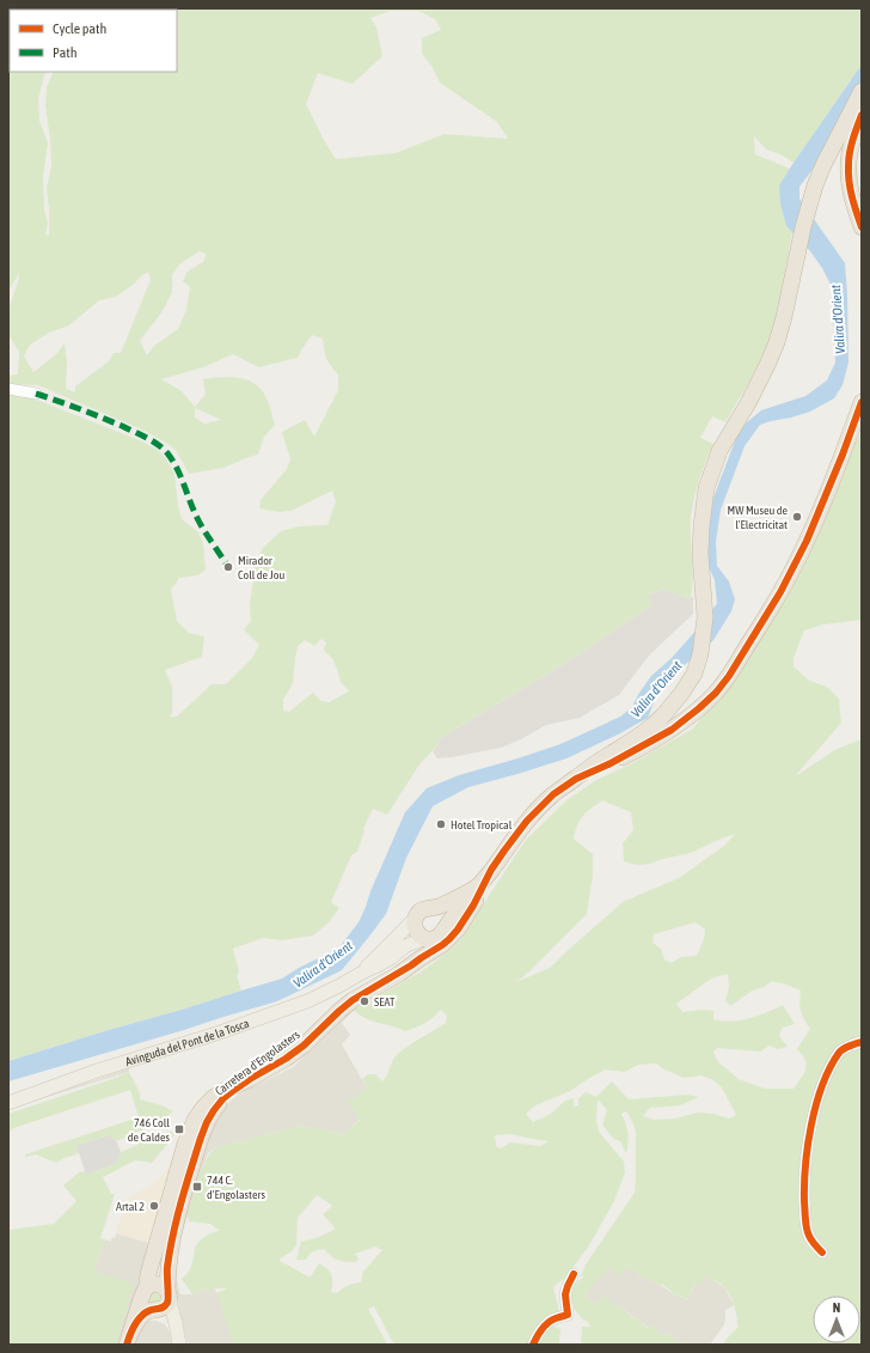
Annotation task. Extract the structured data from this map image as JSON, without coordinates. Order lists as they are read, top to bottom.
{
  "streets": {
    "highway": ["Carretera d'Engolasters"],
    "main road": ["Avinguda del Pont de la Tosca"]
  },
  "crossings": [
    ["Avinguda del Pont de la Tosca", "Carretera d'Engolasters"]
  ],
  "water": ["Valira d'Orient"],
  "places": {
    "other": [
      "MW Museu de l'Electricitat",
      "Mirador Coll de Jou",
      "Hotel Tropical",
      "SEAT",
      "Artal 2"
    ],
    "transit": ["746 Coll de Caldes", "744 C. d'Engolasters"]
  },
  "legend": ["Cycle path", "Path"],
  "north": "top"
}
